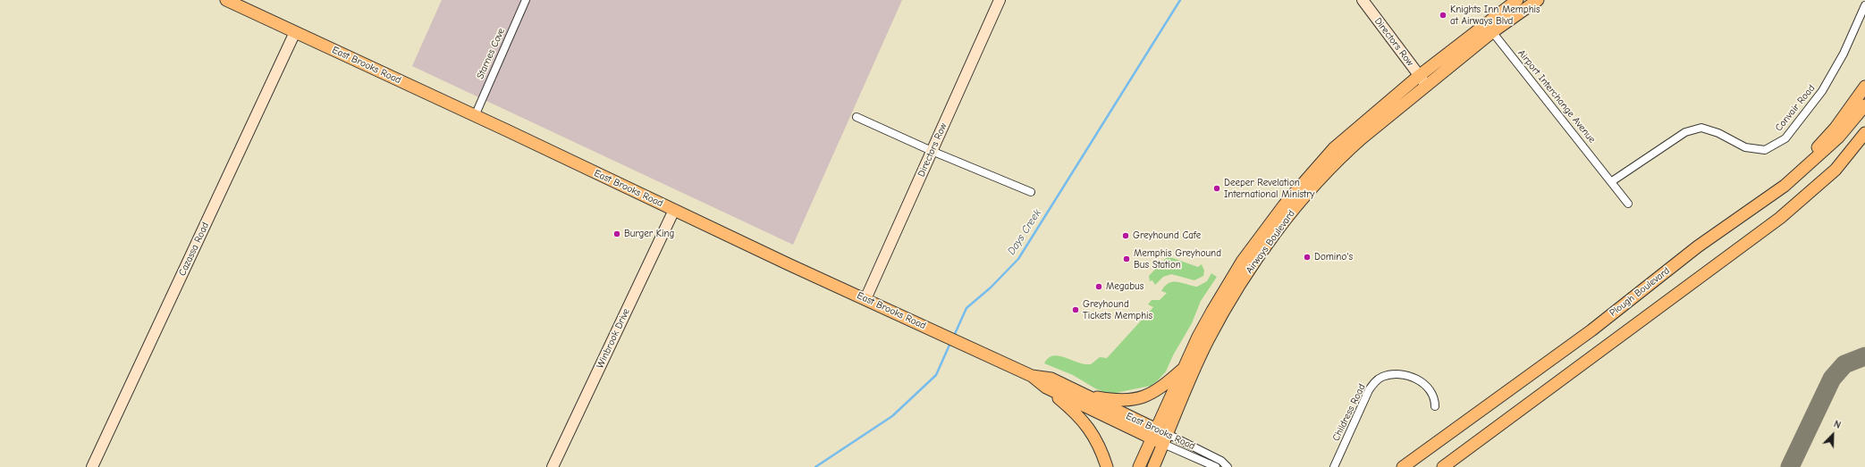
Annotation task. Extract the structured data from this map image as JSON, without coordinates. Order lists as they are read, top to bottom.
{
  "streets": {
    "main road": ["East Brooks Road", "Airways Boulevard", "Plough Boulevard"],
    "street": [
      "Directors Row",
      "Starnes Cove",
      "Airport Interchange Avenue",
      "Convair Road",
      "Cazassa Road",
      "Winbrook Drive",
      "Childress Road"
    ]
  },
  "crossings": [
    ["Directors Row", "East Brooks Road"],
    ["Directors Row", "Airways Boulevard"],
    ["Starnes Cove", "East Brooks Road"],
    ["East Brooks Road", "Airways Boulevard"],
    ["East Brooks Road", "Cazassa Road"],
    ["East Brooks Road", "Winbrook Drive"],
    ["Airport Interchange Avenue", "Convair Road"],
    ["Airport Interchange Avenue", "Airways Boulevard"]
  ],
  "water": ["Days Creek"],
  "places": [
    "Knights Inn Memphis at Airways Blvd",
    "Deeper Revelation International Ministry",
    "Burger King",
    "Greyhound Cafe",
    "Domino's",
    "Memphis Greyhound Bus Station",
    "Megabus",
    "Greyhound Tickets Memphis"
  ],
  "north": "top right"
}
